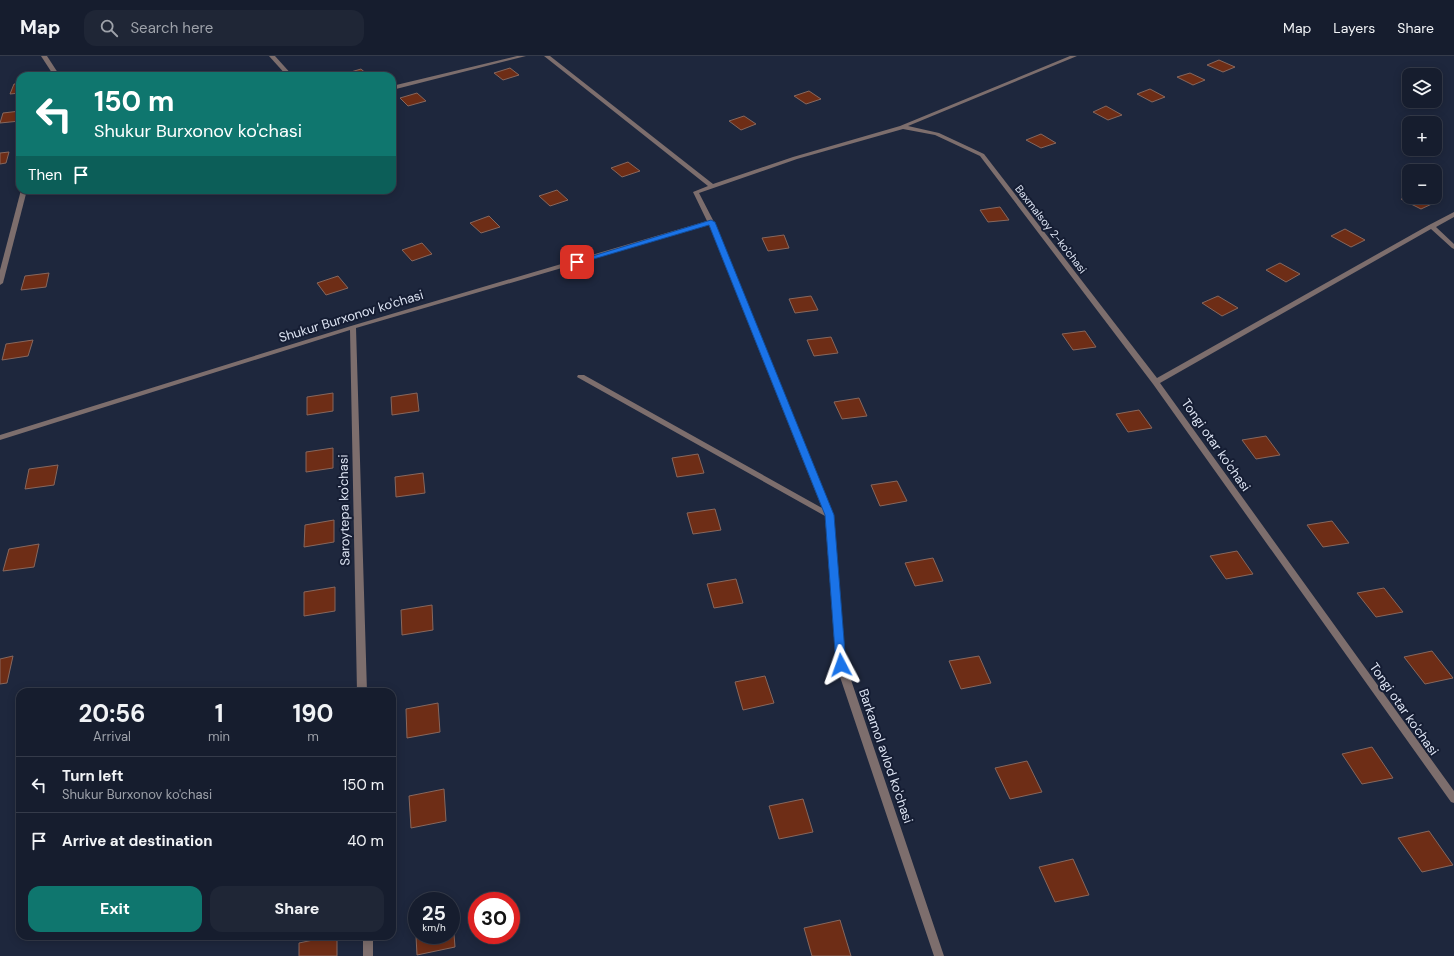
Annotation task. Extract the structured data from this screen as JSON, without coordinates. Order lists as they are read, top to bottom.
{
  "streets": {
    "street": [
      "Baxmalsoy 2-ko'chasi",
      "Shukur Burxonov ko'chasi",
      "Tongi otar ko'chasi",
      "Saroytepa ko'chasi",
      "Barkamol avlod ko'chasi"
    ]
  },
  "crossings": [
    ["Baxmalsoy 2-ko'chasi", "Shukur Burxonov ko'chasi"],
    ["Baxmalsoy 2-ko'chasi", "Tongi otar ko'chasi"],
    ["Baxmalsoy 2-ko'chasi", "Barkamol avlod ko'chasi"],
    ["Shukur Burxonov ko'chasi", "Saroytepa ko'chasi"],
    ["Shukur Burxonov ko'chasi", "Barkamol avlod ko'chasi"]
  ],
  "page": {
    "header": "Map",
    "search": "Search here",
    "nav": ["Map", "Layers", "Share"],
    "map_buttons": ["+", "−"],
    "turn": ["150 m", "Shukur Burxonov ko'chasi"],
    "then": "Then",
    "eta": [
      "20:56",
      "Arrival",
      "1",
      "min",
      "190",
      "m"
    ],
    "list": [
      {
        "name": "Turn left",
        "note": "Shukur Burxonov ko'chasi",
        "value": "150 m"
      },
      {
        "name": "Arrive at destination",
        "value": "40 m"
      }
    ],
    "buttons": ["Exit", "Share"],
    "speed": "25 km/h",
    "limit": "30"
  }
}
